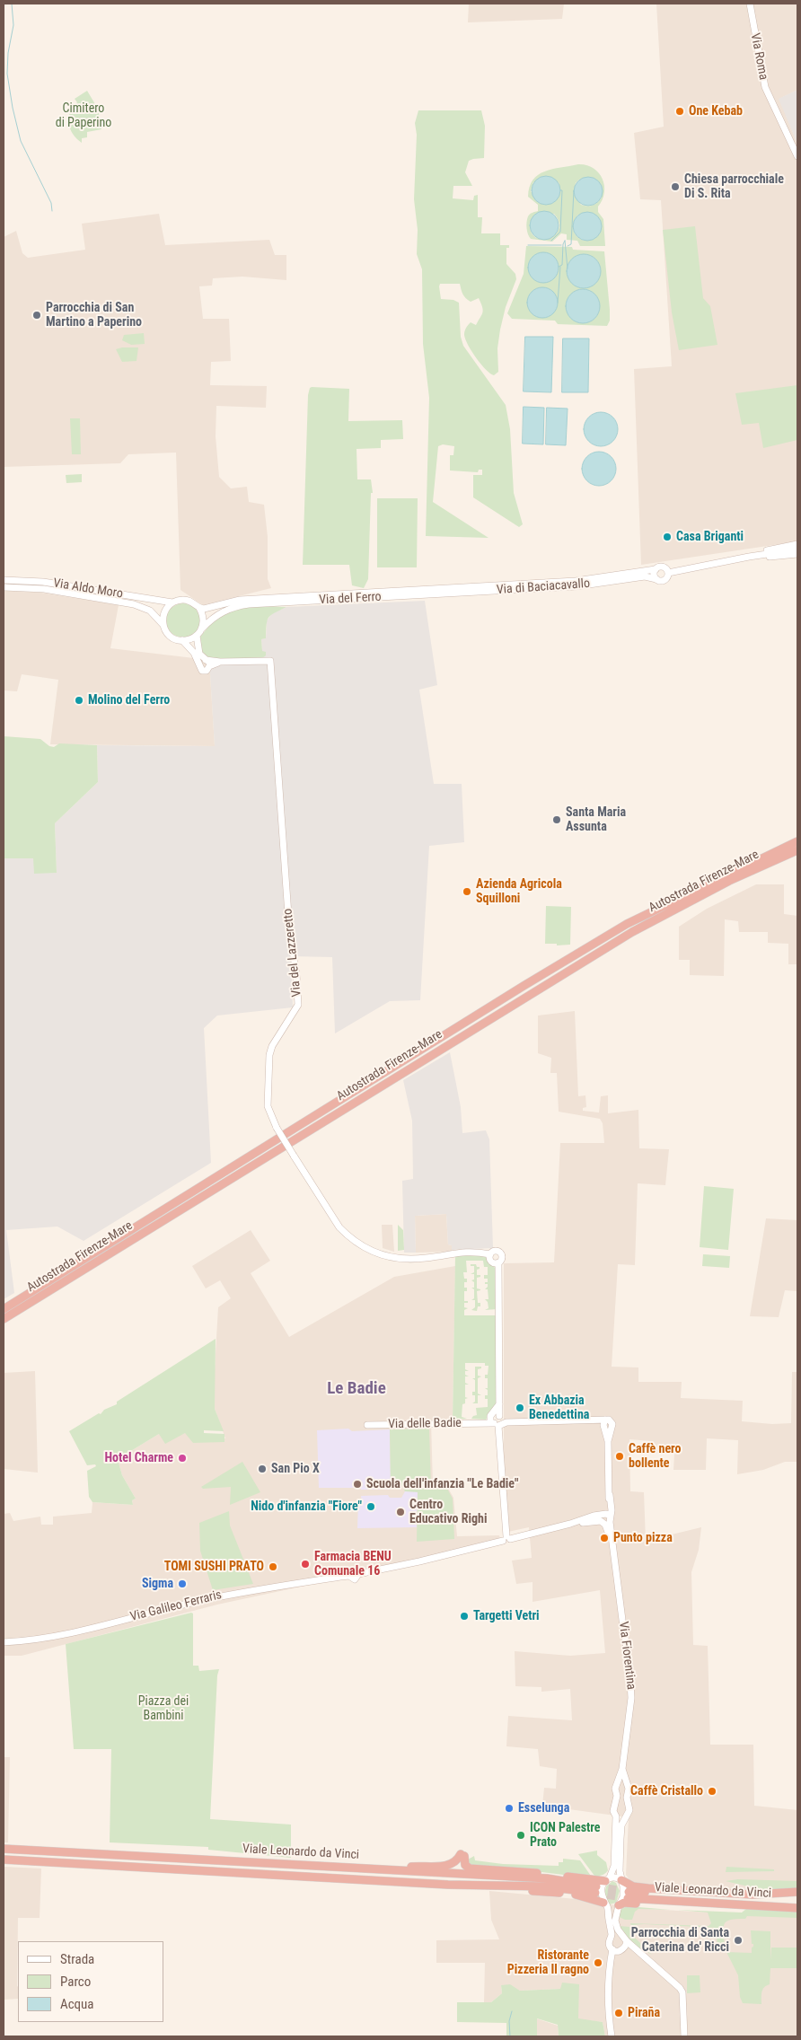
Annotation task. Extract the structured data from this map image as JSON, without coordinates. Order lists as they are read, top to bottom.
{
  "streets": {
    "highway": ["Autostrada Firenze-Mare", "Viale Leonardo da Vinci"],
    "street": [
      "Via Roma",
      "Via di Baciacavallo",
      "Via Aldo Moro",
      "Via del Ferro",
      "Via del Lazzeretto",
      "Via delle Badie",
      "Via Galileo Ferraris",
      "Via Fiorentina"
    ]
  },
  "crossings": [
    ["Via di Baciacavallo", "Via del Ferro"],
    ["Via Aldo Moro", "Via del Ferro"],
    ["Via Aldo Moro", "Via del Lazzeretto"],
    ["Via delle Badie", "Via Galileo Ferraris"],
    ["Via delle Badie", "Via Fiorentina"],
    ["Via Galileo Ferraris", "Via Fiorentina"]
  ],
  "districts": ["Le Badie"],
  "parks": ["Cimitero di Paperino", "Piazza dei Bambini"],
  "places": [
    "One Kebab",
    "Chiesa parrocchiale Di S. Rita",
    "Parrocchia di San Martino a Paperino",
    "Casa Briganti",
    "Molino del Ferro",
    "Santa Maria Assunta",
    "Azienda Agricola Squilloni",
    "Ex Abbazia Benedettina",
    "Caffè nero bollente",
    "Hotel Charme",
    "San Pio X",
    "Scuola dell'infanzia \"Le Badie\"",
    "Nido d'infanzia \"Fiore\"",
    "Centro Educativo Righi",
    "Punto pizza",
    "Farmacia BENU Comunale 16",
    "TOMI SUSHI PRATO",
    "Sigma",
    "Targetti Vetri",
    "Caffè Cristallo",
    "Esselunga",
    "ICON Palestre Prato",
    "Parrocchia di Santa Caterina de' Ricci",
    "Ristorante Pizzeria Il ragno",
    "Piraña"
  ],
  "legend": ["Strada", "Parco", "Acqua"]
}
